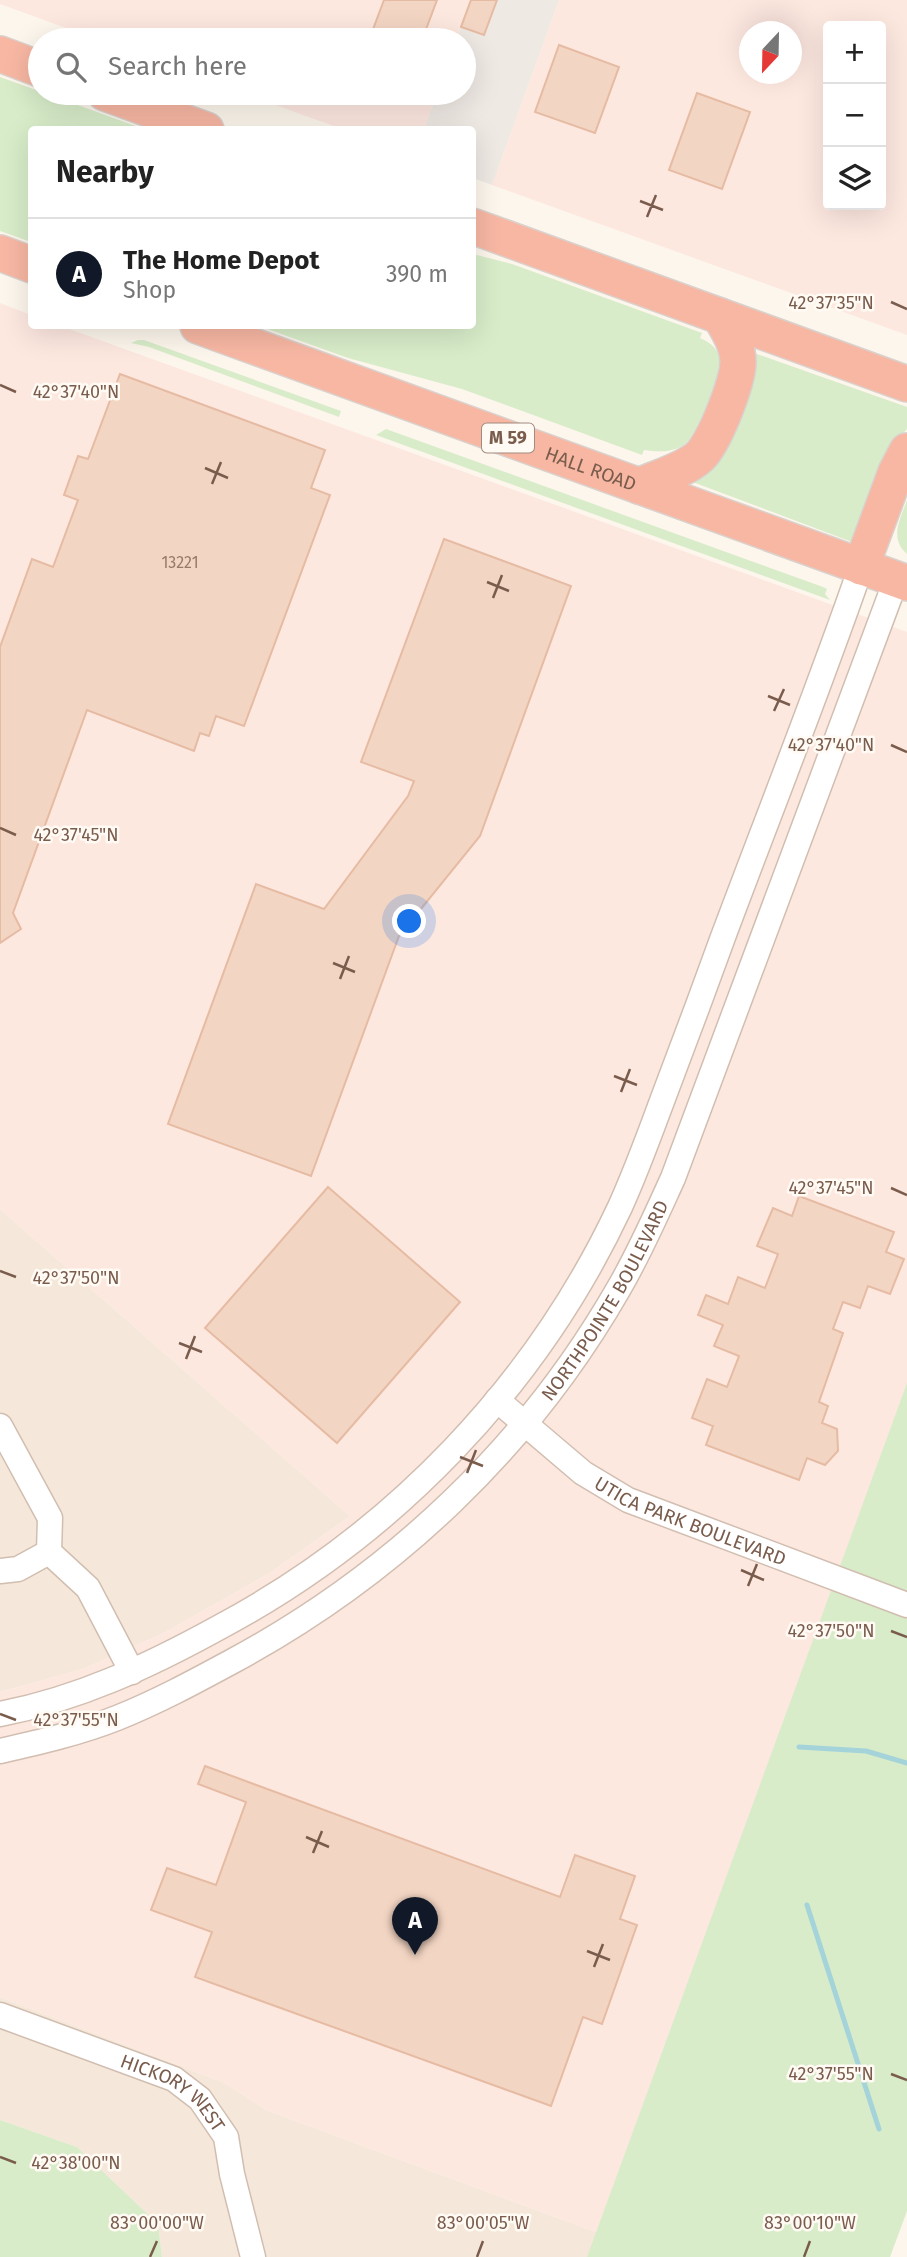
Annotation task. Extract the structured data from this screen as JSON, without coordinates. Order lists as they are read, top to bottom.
{
  "streets": {
    "highway": ["M 59", "HALL ROAD"],
    "street": ["NORTHPOINTE BOULEVARD", "UTICA PARK BOULEVARD", "HICKORY WEST"]
  },
  "crossings": [
    ["HALL ROAD", "NORTHPOINTE BOULEVARD"],
    ["NORTHPOINTE BOULEVARD", "UTICA PARK BOULEVARD"]
  ],
  "house_numbers": ["13221"],
  "north": "bottom",
  "page": {
    "map_buttons": ["+", "−"],
    "search": "Search here",
    "heading": "Nearby",
    "list": [
      {
        "mark": "A",
        "name": "The Home Depot",
        "note": "Shop",
        "value": "390 m"
      }
    ],
    "pins": "A"
  },
  "coordinates": [
    "42°37'35\"N",
    "42°37'40\"N",
    "42°37'45\"N",
    "42°37'50\"N",
    "42°37'55\"N",
    "42°38'00\"N",
    "83°00'00\"W",
    "83°00'05\"W",
    "83°00'10\"W"
  ]
}
